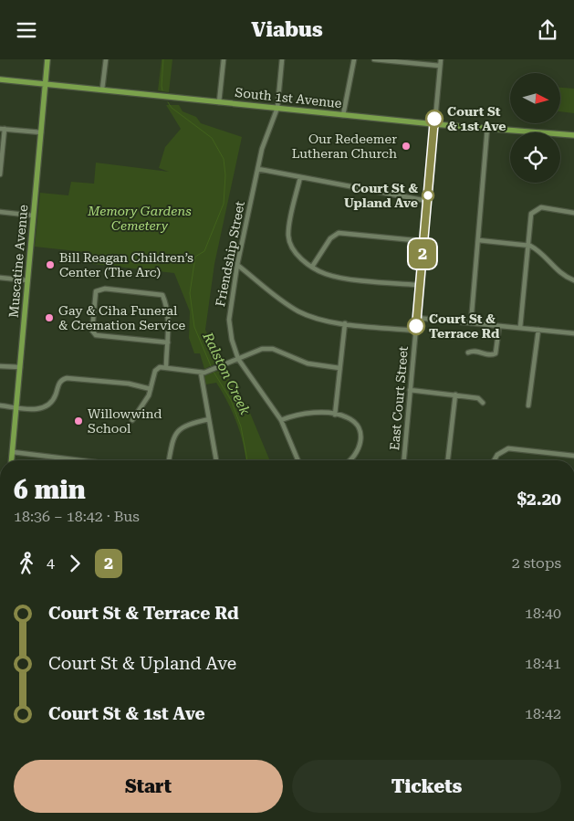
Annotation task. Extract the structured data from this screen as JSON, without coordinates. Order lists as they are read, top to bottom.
{
  "streets": {
    "main road": ["South 1st Avenue", "Muscatine Avenue"],
    "street": ["Friendship Street", "East Court Street"]
  },
  "crossings": [
    ["South 1st Avenue", "Friendship Street"],
    ["South 1st Avenue", "Muscatine Avenue"],
    ["South 1st Avenue", "East Court Street"]
  ],
  "water": ["Ralston Creek"],
  "parks": ["Memory Gardens Cemetery"],
  "places": [
    "Court St & 1st Ave",
    "Our Redeemer Lutheran Church",
    "Court St & Upland Ave",
    "Bill Reagan Children’s Center (The Arc)",
    "Gay & Ciha Funeral & Cremation Service",
    "Court St & Terrace Rd",
    "Willowwind School"
  ],
  "lines": ["bus line 2"],
  "north": "right",
  "page": {
    "header": "Viabus",
    "on_map": "2",
    "heading": ["6 min", "18:36 – 18:42 · Bus", "$2.20"],
    "legs": ["4", "2", "2 stops"],
    "list": [
      {
        "name": "Court St & Terrace Rd",
        "value": "18:40"
      },
      {
        "name": "Court St & Upland Ave",
        "value": "18:41"
      },
      {
        "name": "Court St & 1st Ave",
        "value": "18:42"
      }
    ],
    "buttons": ["Start", "Tickets"]
  }
}
